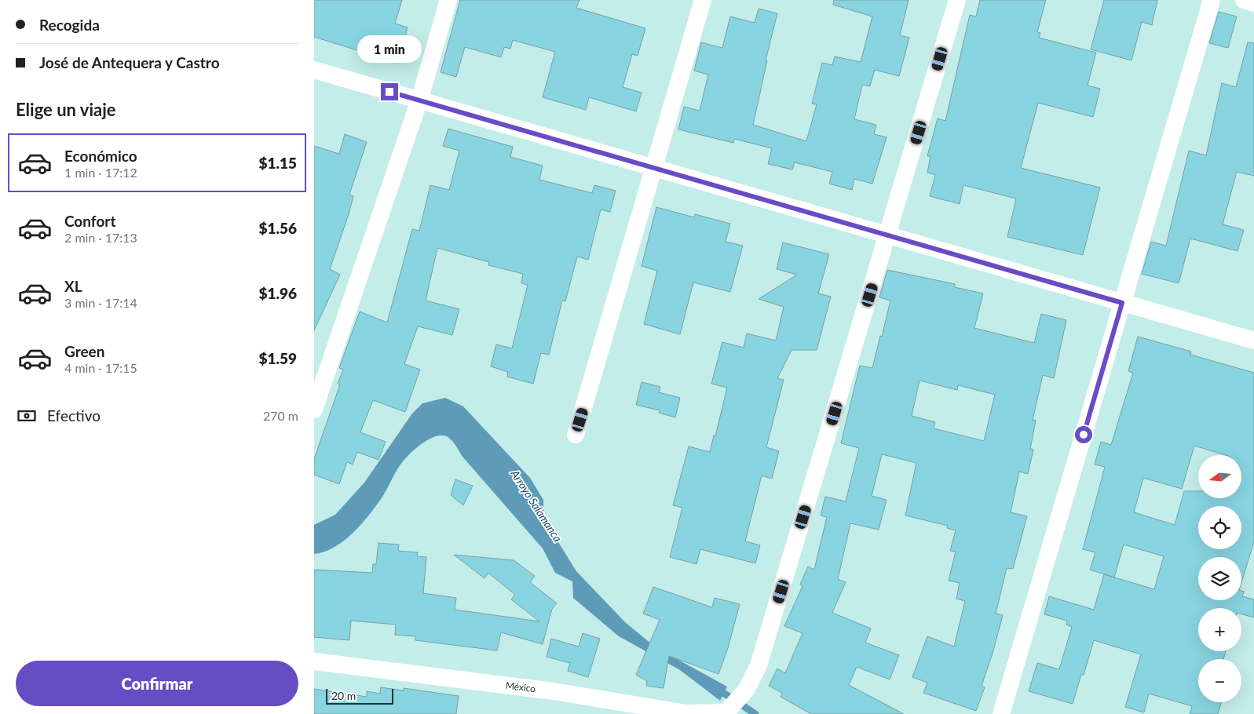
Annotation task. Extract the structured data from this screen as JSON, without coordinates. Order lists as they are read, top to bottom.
{
  "streets": {
    "street": ["México"]
  },
  "water": ["Arroyo Salamanca"],
  "scale_bar": "20 m",
  "north": "left",
  "page": {
    "banner": ["Recogida", "José de Antequera y Castro"],
    "bubble": "1 min",
    "heading": "Elige un viaje",
    "list": [
      {
        "name": "Económico",
        "note": "1 min · 17:12",
        "value": "$1.15"
      },
      {
        "name": "Confort",
        "note": "2 min · 17:13",
        "value": "$1.56"
      },
      {
        "name": "XL",
        "note": "3 min · 17:14",
        "value": "$1.96"
      },
      {
        "name": "Green",
        "note": "4 min · 17:15",
        "value": "$1.59"
      }
    ],
    "pay": ["Efectivo", "270 m"],
    "map_buttons": ["+", "−"],
    "buttons": "Confirmar",
    "scale": "20 m"
  }
}
